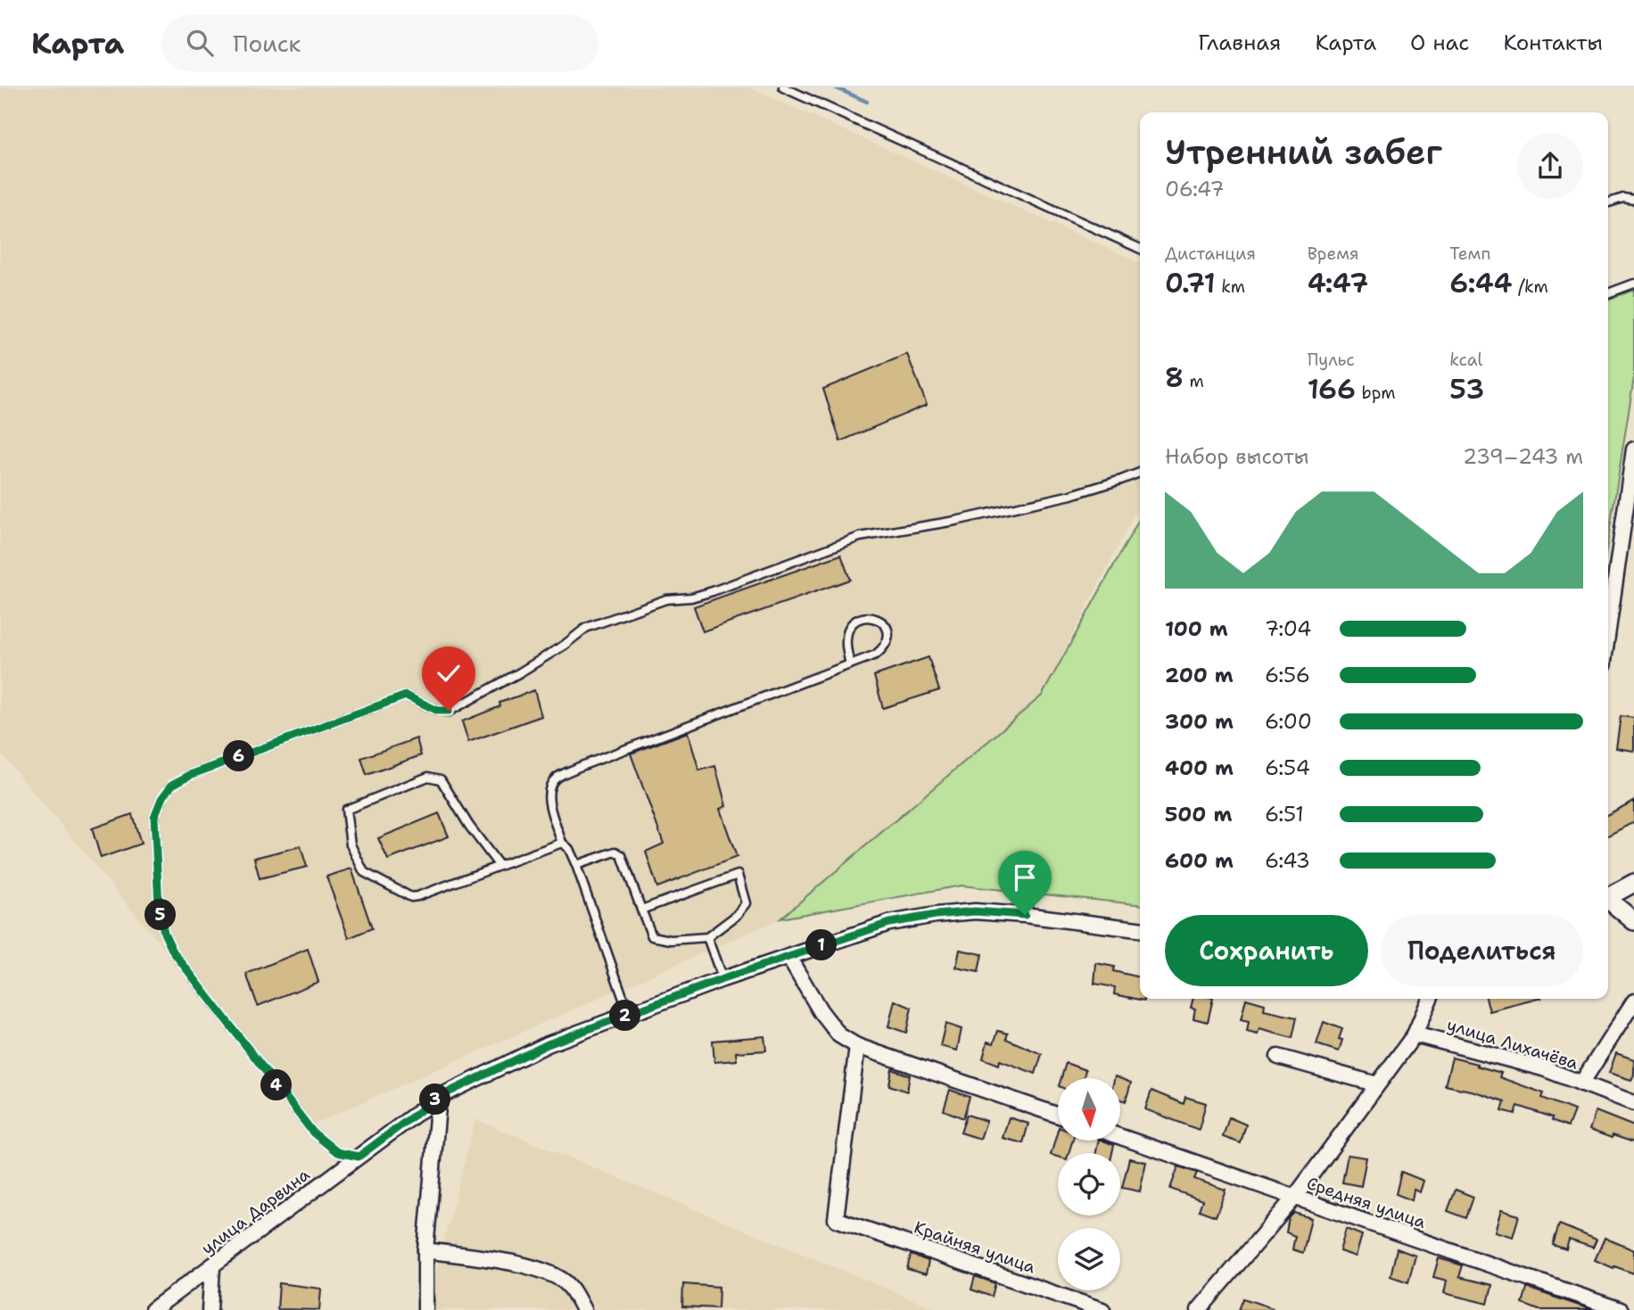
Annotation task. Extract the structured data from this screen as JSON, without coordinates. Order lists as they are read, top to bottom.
{
  "streets": {
    "street": [
      "улица Лихачёва",
      "Средняя улица",
      "улица Дарвина",
      "Крайняя улица"
    ]
  },
  "north": "bottom",
  "page": {
    "header": "Карта",
    "search": "Поиск",
    "nav": [
      "Главная",
      "Карта",
      "О нас",
      "Контакты"
    ],
    "heading": ["Утренний забег", "06:47"],
    "stats": [
      ["Дистанция", "0.71 km"],
      ["Время", "4:47"],
      ["Темп", "6:44 /km"],
      ["8 m"],
      ["Пульс", "166 bpm"],
      ["kcal", "53"]
    ],
    "chart": ["Набор высоты", "239–243 m"],
    "list": [
      {
        "name": "100 m",
        "note": "7:04"
      },
      {
        "name": "200 m",
        "note": "6:56"
      },
      {
        "name": "300 m",
        "note": "6:00"
      },
      {
        "name": "400 m",
        "note": "6:54"
      },
      {
        "name": "500 m",
        "note": "6:51"
      },
      {
        "name": "600 m",
        "note": "6:43"
      }
    ],
    "pins": [
      "6",
      "5",
      "1",
      "2",
      "4",
      "3"
    ],
    "buttons": ["Сохранить", "Поделиться"]
  }
}
